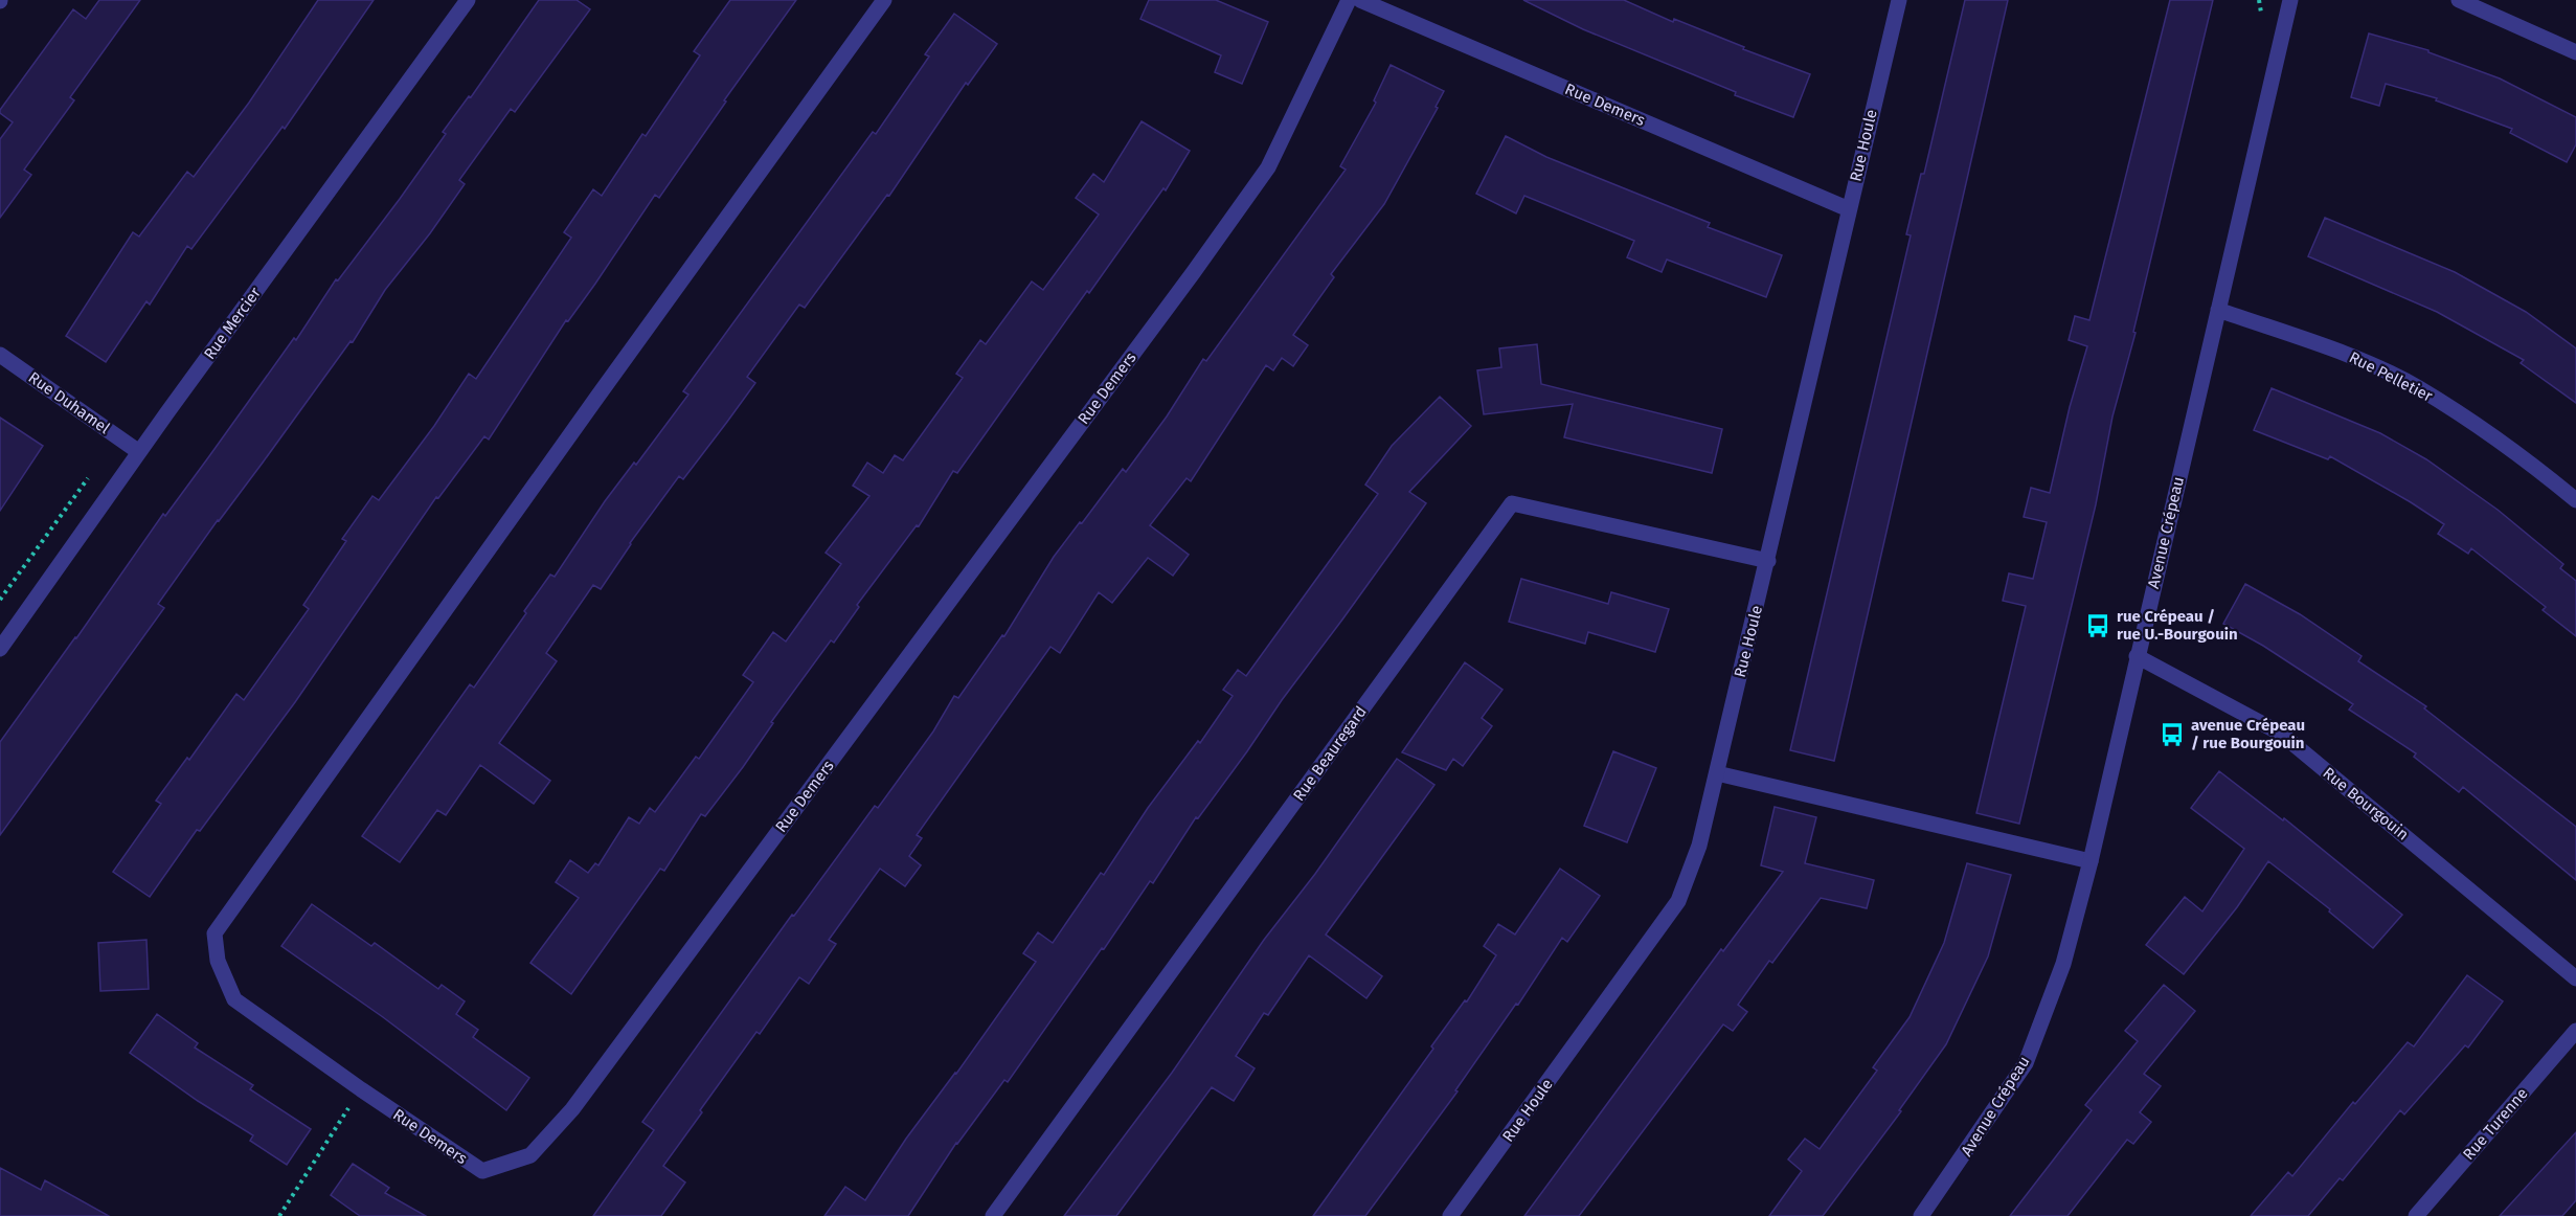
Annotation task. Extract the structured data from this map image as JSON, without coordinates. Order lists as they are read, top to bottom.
{
  "streets": {
    "street": [
      "Rue Demers",
      "Rue Houle",
      "Rue Mercier",
      "Rue Pelletier",
      "Rue Duhamel",
      "Avenue Crépeau",
      "Rue Beauregard",
      "Rue Bourgouin",
      "Rue Turenne"
    ]
  },
  "crossings": [
    ["Rue Demers", "Rue Houle"],
    ["Rue Houle", "Rue Beauregard"],
    ["Rue Mercier", "Rue Duhamel"],
    ["Rue Pelletier", "Avenue Crépeau"],
    ["Avenue Crépeau", "Rue Bourgouin"]
  ],
  "places": {
    "bus stop": ["rue Crépeau / rue U.-Bourgouin", "avenue Crépeau / rue Bourgouin"]
  }
}
